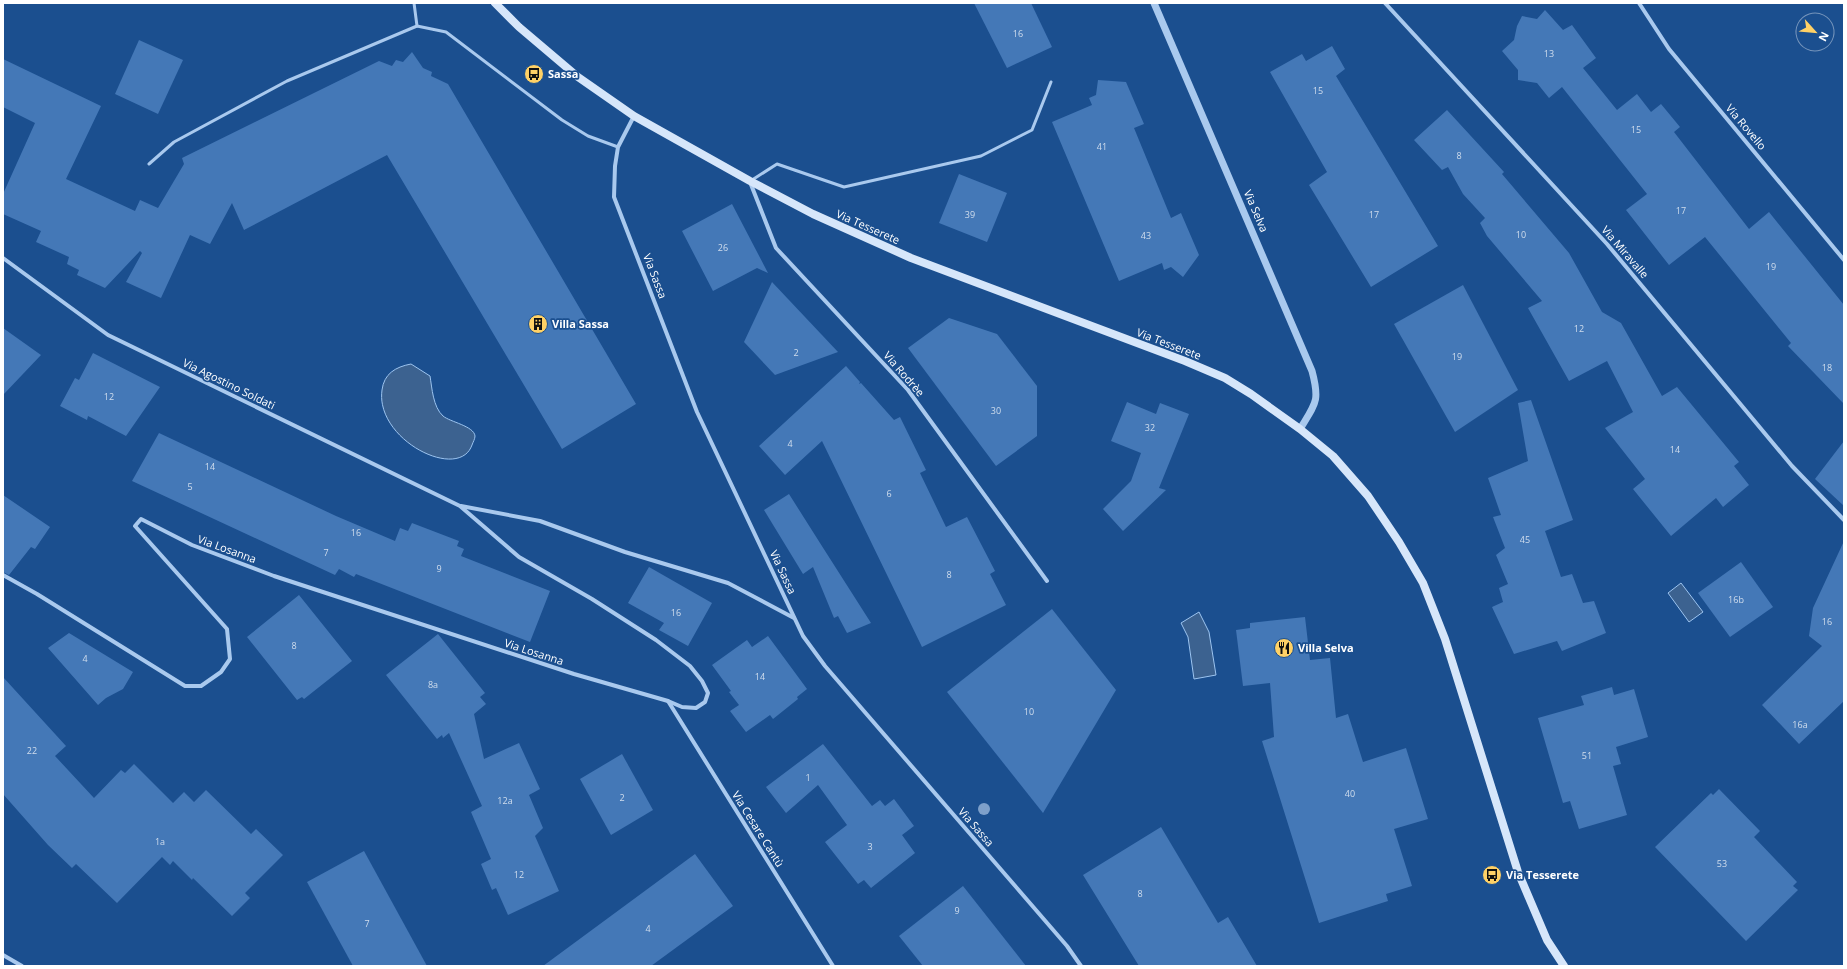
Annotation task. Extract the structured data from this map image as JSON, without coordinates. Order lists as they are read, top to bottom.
{
  "streets": {
    "main road": ["Via Tesserete"],
    "street": [
      "Via Rovello",
      "Via Selva",
      "Via Miravalle",
      "Via Sassa",
      "Via Rodrèe",
      "Via Agostino Soldati",
      "Via Losanna",
      "Via Cesare Cantù"
    ]
  },
  "crossings": [
    ["Via Selva", "Via Tesserete"],
    ["Via Tesserete", "Via Sassa"],
    ["Via Tesserete", "Via Rodrèe"],
    ["Via Agostino Soldati", "Via Losanna"],
    ["Via Losanna", "Via Cesare Cantù"]
  ],
  "places": {
    "bus stop": ["Sassa", "Via Tesserete"],
    "building": ["Villa Sassa"],
    "restaurant": ["Villa Selva"]
  },
  "house_numbers": [
    "16",
    "13",
    "15",
    "15",
    "41",
    "8",
    "17",
    "39",
    "17",
    "10",
    "43",
    "26",
    "19",
    "12",
    "2",
    "19",
    "18",
    "12",
    "30",
    "32",
    "4",
    "14",
    "14",
    "5",
    "6",
    "16",
    "45",
    "7",
    "9",
    "8",
    "16b",
    "16",
    "16",
    "8",
    "4",
    "14",
    "8a",
    "10",
    "16a",
    "22",
    "51",
    "1",
    "40",
    "2",
    "12a",
    "1a",
    "3",
    "53",
    "12",
    "8",
    "9",
    "7",
    "4"
  ],
  "north": "bottom right"
}
